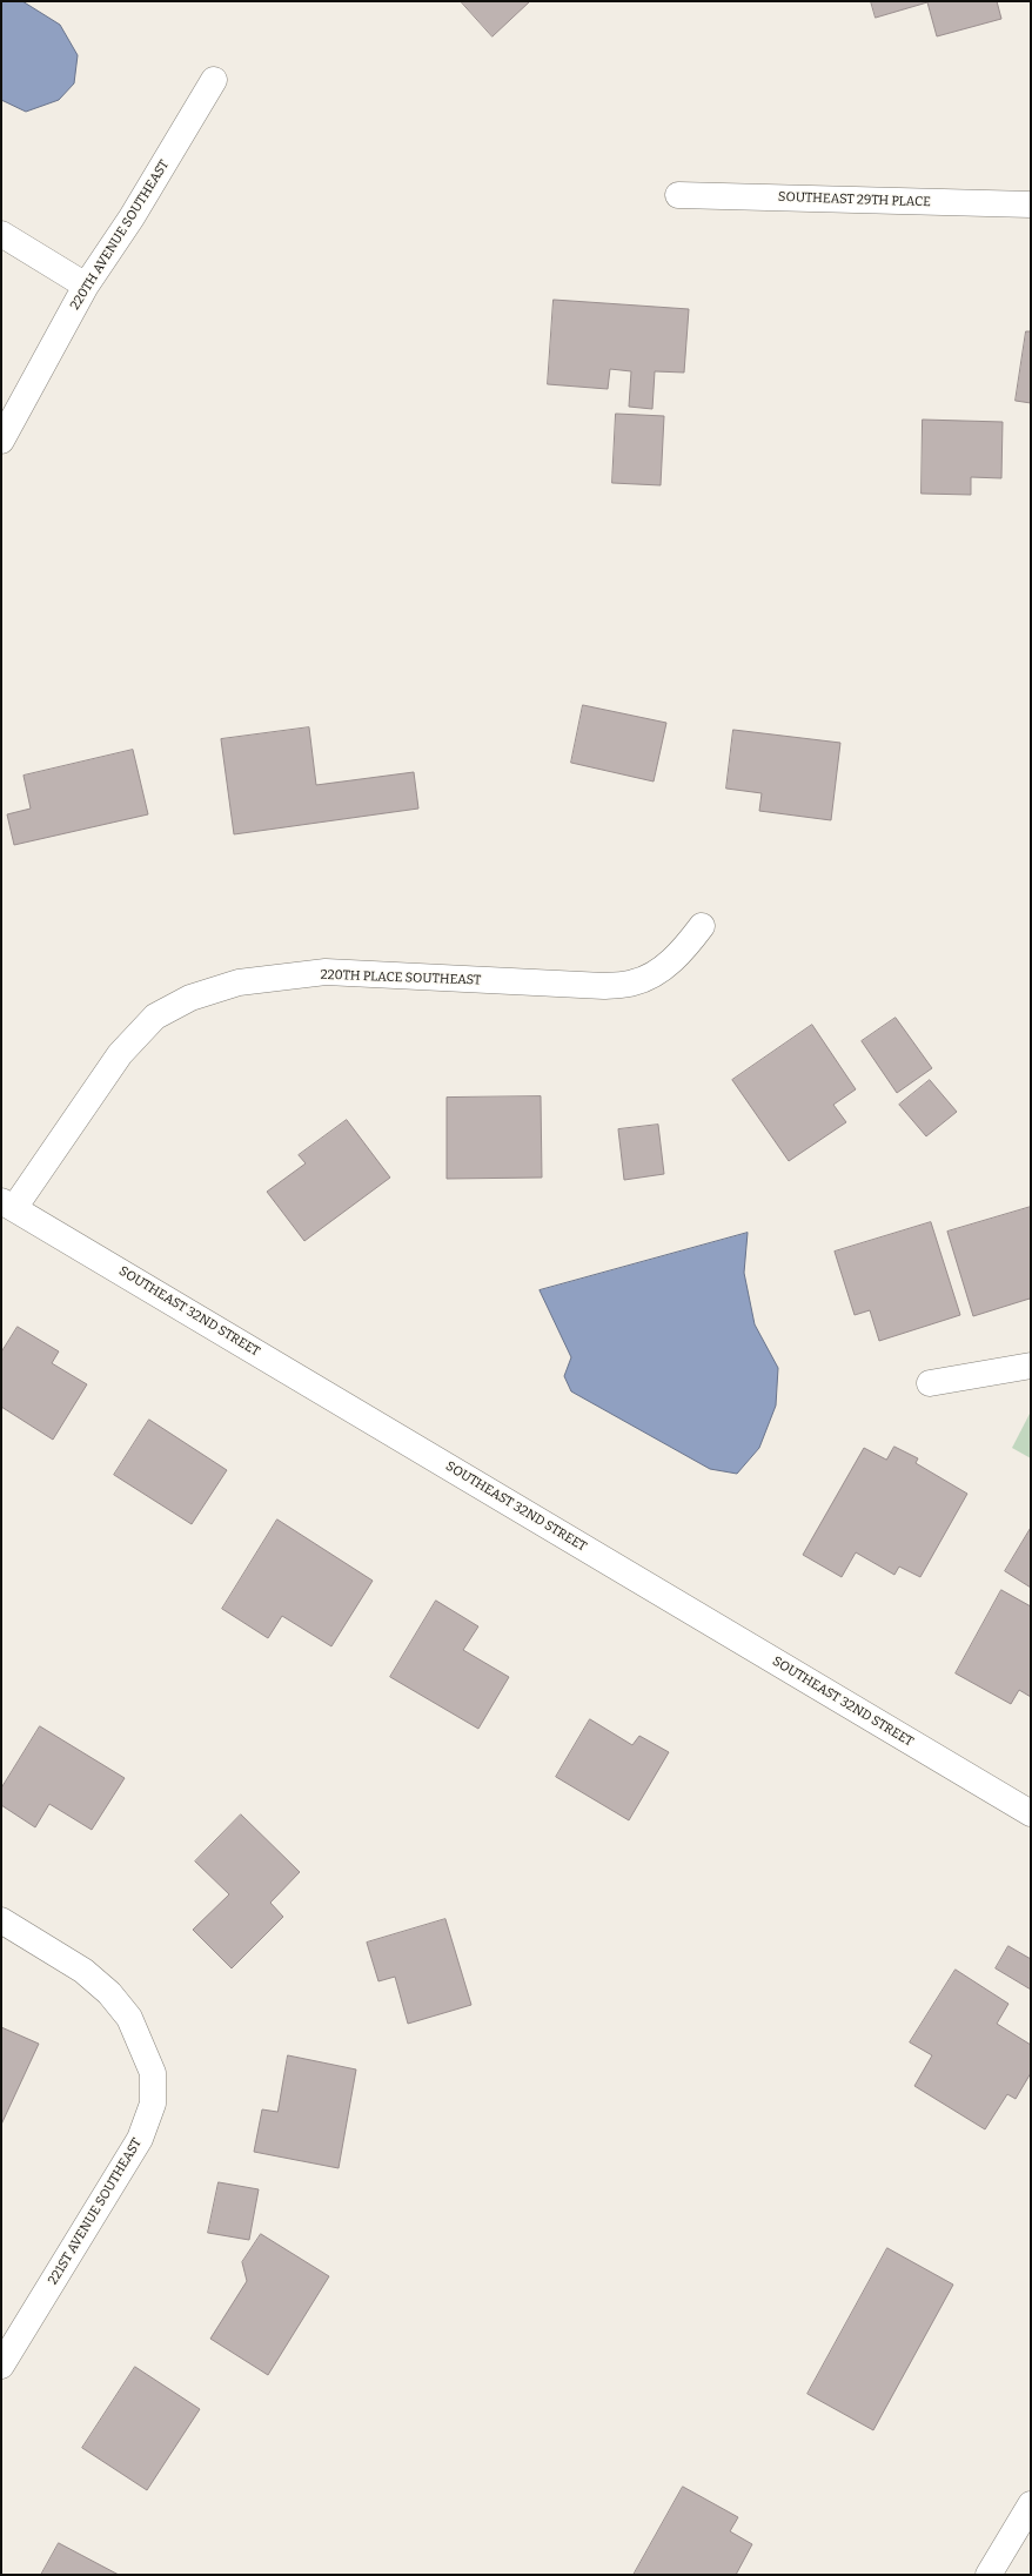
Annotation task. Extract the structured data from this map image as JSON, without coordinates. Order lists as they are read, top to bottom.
{
  "streets": {
    "street": [
      "SOUTHEAST 29TH PLACE",
      "220TH AVENUE SOUTHEAST",
      "220TH PLACE SOUTHEAST",
      "SOUTHEAST 32ND STREET",
      "221ST AVENUE SOUTHEAST"
    ]
  },
  "crossings": [
    ["220TH PLACE SOUTHEAST", "SOUTHEAST 32ND STREET"]
  ]
}
